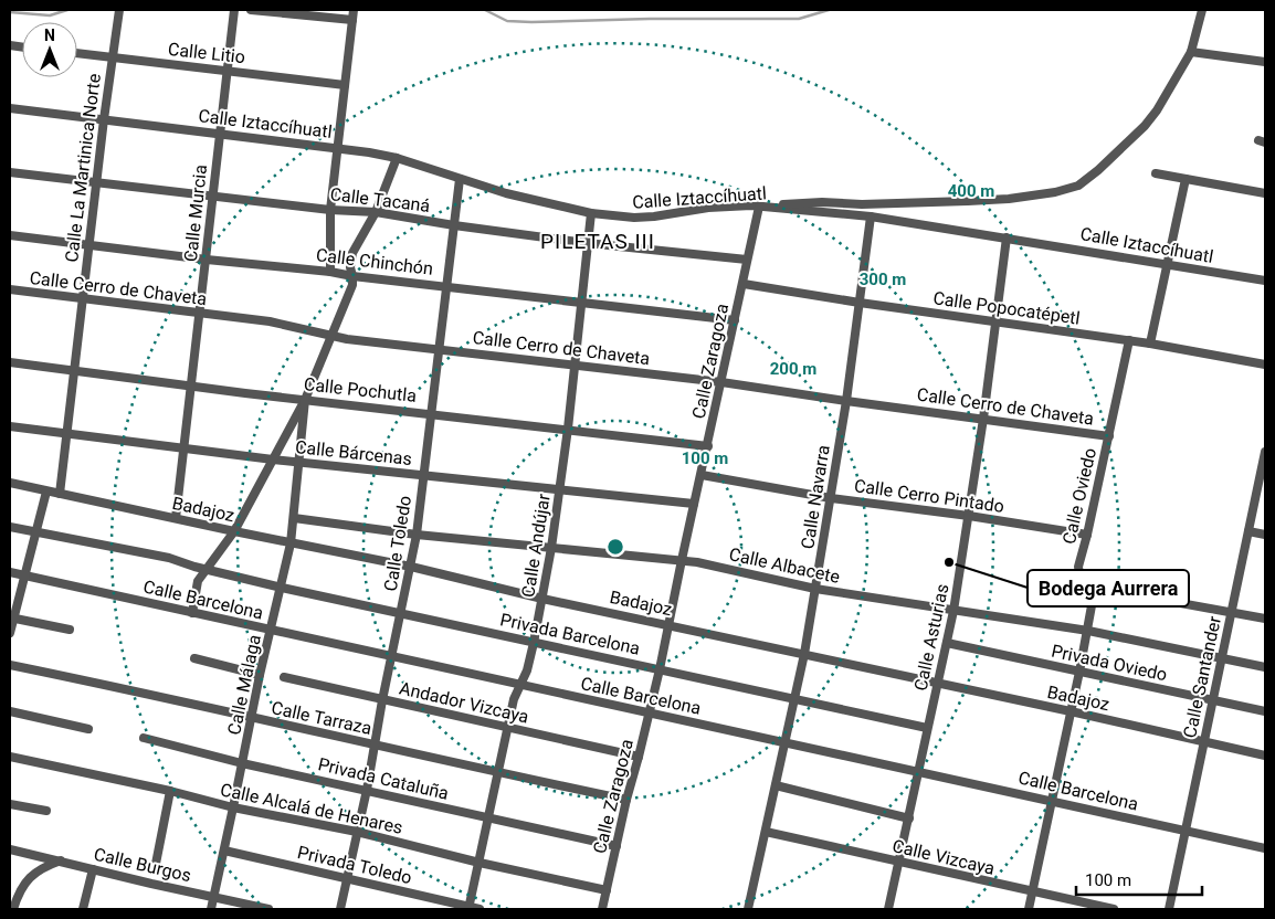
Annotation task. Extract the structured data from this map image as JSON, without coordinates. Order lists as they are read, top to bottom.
{
  "streets": {
    "street": [
      "Calle Litio",
      "Calle Iztaccíhuatl",
      "Calle La Martinica Norte",
      "Calle Tacaná",
      "Calle Murcia",
      "Calle Chinchón",
      "Calle Cerro de Chaveta",
      "Calle Popocatépetl",
      "Calle Zaragoza",
      "Calle Pochutla",
      "Calle Bárcenas",
      "Calle Cerro Pintado",
      "Calle Oviedo",
      "Calle Navarra",
      "Badajoz",
      "Calle Toledo",
      "Calle Andújar",
      "Calle Albacete",
      "Calle Barcelona",
      "Privada Barcelona",
      "Calle Asturias",
      "Privada Oviedo",
      "Calle Santander",
      "Calle Málaga",
      "Andador Vizcaya",
      "Calle Tarraza",
      "Privada Cataluña",
      "Calle Alcalá de Henares",
      "Calle Vizcaya",
      "Calle Burgos",
      "Privada Toledo"
    ]
  },
  "crossings": [
    ["Calle Litio", "Calle La Martinica Norte"],
    ["Calle Litio", "Calle Murcia"],
    ["Calle Iztaccíhuatl", "Calle La Martinica Norte"],
    ["Calle Iztaccíhuatl", "Calle Murcia"],
    ["Calle Iztaccíhuatl", "Calle Zaragoza"],
    ["Calle Iztaccíhuatl", "Calle Navarra"],
    ["Calle Iztaccíhuatl", "Calle Toledo"],
    ["Calle Iztaccíhuatl", "Calle Andújar"],
    ["Calle Iztaccíhuatl", "Calle Asturias"],
    ["Calle La Martinica Norte", "Calle Tacaná"],
    ["Calle La Martinica Norte", "Calle Chinchón"],
    ["Calle La Martinica Norte", "Calle Cerro de Chaveta"],
    ["Calle La Martinica Norte", "Calle Pochutla"],
    ["Calle La Martinica Norte", "Calle Bárcenas"],
    ["Calle La Martinica Norte", "Badajoz"],
    ["Calle Tacaná", "Calle Murcia"],
    ["Calle Tacaná", "Calle Zaragoza"],
    ["Calle Tacaná", "Calle Toledo"],
    ["Calle Tacaná", "Calle Andújar"],
    ["Calle Murcia", "Calle Chinchón"],
    ["Calle Murcia", "Calle Cerro de Chaveta"],
    ["Calle Murcia", "Calle Pochutla"],
    ["Calle Murcia", "Calle Bárcenas"],
    ["Calle Murcia", "Badajoz"],
    ["Calle Chinchón", "Calle Zaragoza"],
    ["Calle Chinchón", "Calle Toledo"],
    ["Calle Chinchón", "Calle Andújar"],
    ["Calle Cerro de Chaveta", "Calle Zaragoza"],
    ["Calle Cerro de Chaveta", "Calle Oviedo"],
    ["Calle Cerro de Chaveta", "Calle Navarra"],
    ["Calle Cerro de Chaveta", "Calle Toledo"],
    ["Calle Cerro de Chaveta", "Calle Andújar"],
    ["Calle Cerro de Chaveta", "Calle Asturias"],
    ["Calle Popocatépetl", "Calle Zaragoza"],
    ["Calle Popocatépetl", "Calle Oviedo"],
    ["Calle Popocatépetl", "Calle Navarra"],
    ["Calle Popocatépetl", "Calle Asturias"],
    ["Calle Zaragoza", "Calle Pochutla"],
    ["Calle Zaragoza", "Calle Bárcenas"],
    ["Calle Zaragoza", "Calle Cerro Pintado"],
    ["Calle Zaragoza", "Badajoz"],
    ["Calle Zaragoza", "Calle Albacete"],
    ["Calle Zaragoza", "Calle Barcelona"],
    ["Calle Zaragoza", "Privada Barcelona"],
    ["Calle Zaragoza", "Andador Vizcaya"],
    ["Calle Zaragoza", "Calle Tarraza"],
    ["Calle Zaragoza", "Privada Cataluña"],
    ["Calle Zaragoza", "Calle Alcalá de Henares"],
    ["Calle Pochutla", "Calle Toledo"],
    ["Calle Pochutla", "Calle Andújar"],
    ["Calle Pochutla", "Calle Málaga"],
    ["Calle Bárcenas", "Calle Toledo"],
    ["Calle Bárcenas", "Calle Andújar"],
    ["Calle Bárcenas", "Calle Málaga"],
    ["Calle Cerro Pintado", "Calle Oviedo"],
    ["Calle Cerro Pintado", "Calle Navarra"],
    ["Calle Cerro Pintado", "Calle Asturias"],
    ["Calle Navarra", "Badajoz"],
    ["Calle Navarra", "Calle Albacete"],
    ["Calle Navarra", "Calle Barcelona"],
    ["Calle Navarra", "Privada Barcelona"],
    ["Calle Navarra", "Calle Vizcaya"],
    ["Badajoz", "Calle Toledo"],
    ["Badajoz", "Calle Andújar"],
    ["Badajoz", "Calle Asturias"],
    ["Badajoz", "Calle Santander"],
    ["Badajoz", "Calle Málaga"],
    ["Calle Toledo", "Calle Albacete"],
    ["Calle Toledo", "Calle Barcelona"],
    ["Calle Toledo", "Privada Barcelona"],
    ["Calle Toledo", "Andador Vizcaya"],
    ["Calle Toledo", "Calle Tarraza"],
    ["Calle Toledo", "Privada Cataluña"],
    ["Calle Toledo", "Calle Alcalá de Henares"],
    ["Calle Toledo", "Privada Toledo"],
    ["Calle Andújar", "Calle Albacete"],
    ["Calle Andújar", "Calle Barcelona"],
    ["Calle Andújar", "Privada Barcelona"],
    ["Calle Andújar", "Andador Vizcaya"],
    ["Calle Andújar", "Calle Tarraza"],
    ["Calle Andújar", "Privada Cataluña"],
    ["Calle Andújar", "Calle Alcalá de Henares"],
    ["Calle Andújar", "Privada Toledo"],
    ["Calle Albacete", "Calle Asturias"],
    ["Calle Albacete", "Calle Santander"],
    ["Calle Albacete", "Calle Málaga"],
    ["Calle Barcelona", "Calle Asturias"],
    ["Calle Barcelona", "Calle Santander"],
    ["Calle Barcelona", "Calle Málaga"],
    ["Privada Barcelona", "Calle Asturias"],
    ["Privada Barcelona", "Calle Málaga"],
    ["Calle Asturias", "Privada Oviedo"],
    ["Calle Asturias", "Calle Vizcaya"],
    ["Privada Oviedo", "Calle Santander"],
    ["Calle Málaga", "Calle Tarraza"],
    ["Calle Málaga", "Privada Cataluña"],
    ["Calle Málaga", "Calle Alcalá de Henares"],
    ["Calle Málaga", "Calle Burgos"],
    ["Calle Málaga", "Privada Toledo"]
  ],
  "districts": ["PILETAS III"],
  "places": ["Bodega Aurrera"],
  "scale_bar": "100 m",
  "north": "top",
  "rings": [
    "400 m",
    "300 m",
    "200 m",
    "100 m"
  ]
}
